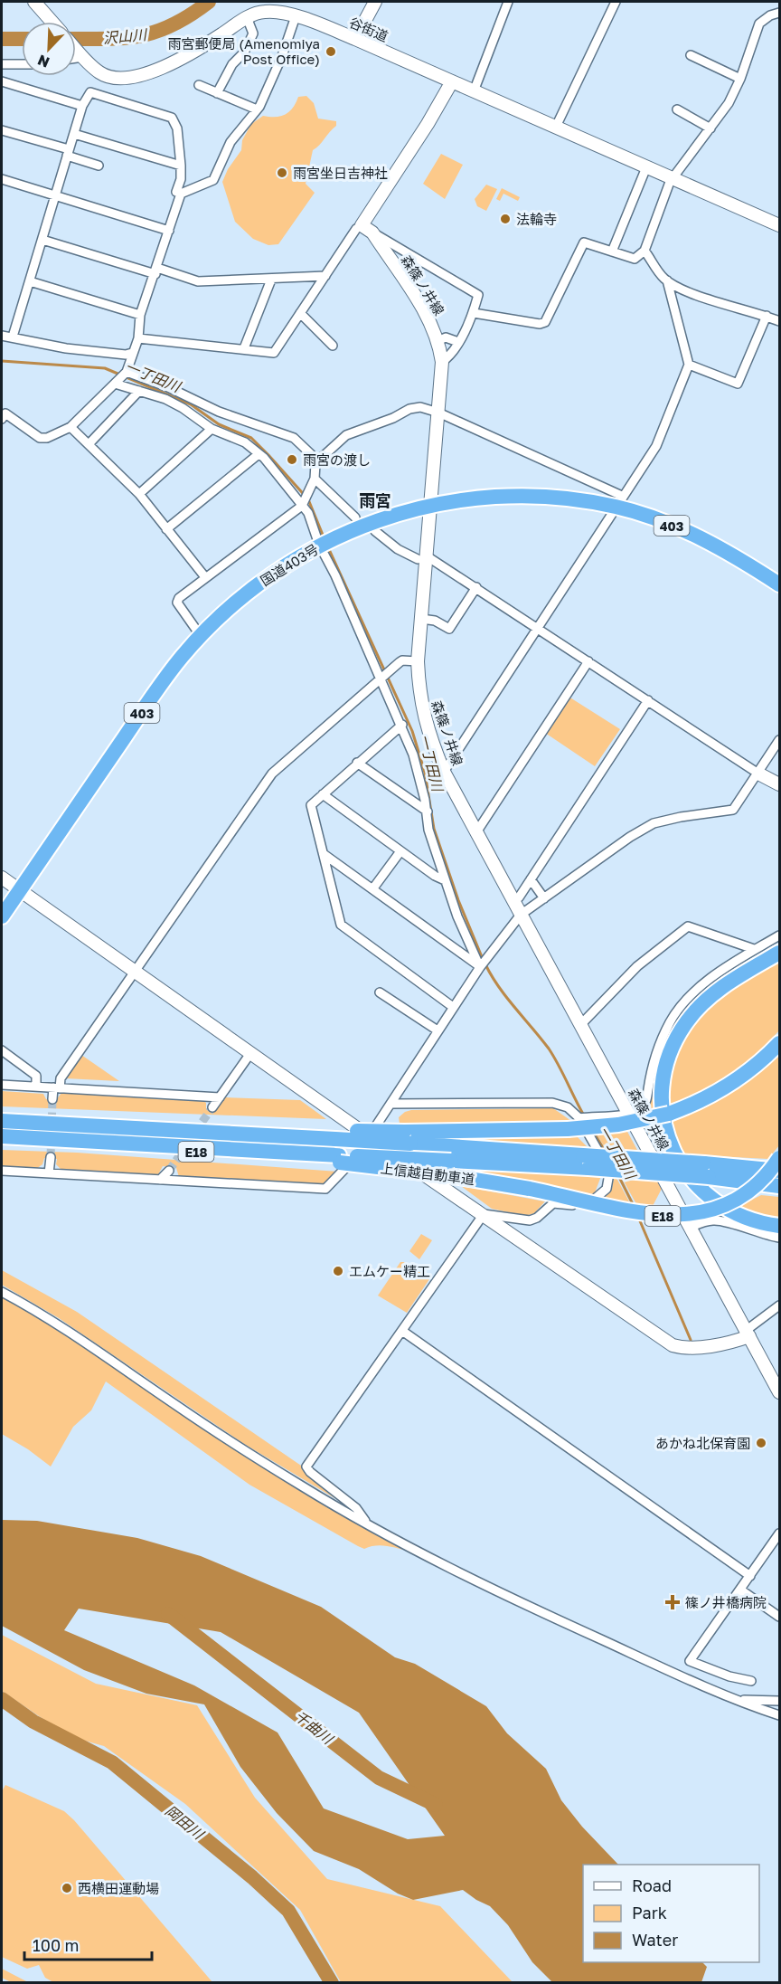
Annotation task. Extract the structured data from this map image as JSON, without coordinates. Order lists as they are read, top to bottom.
{
  "streets": {
    "highway": [
      "403",
      "国道403号",
      "E18",
      "上信越自動車道"
    ],
    "street": ["谷街道", "森篠ノ井線"]
  },
  "crossings": [
    ["森篠ノ井線", "国道403号"]
  ],
  "districts": ["雨宮"],
  "water": [
    "沢山川",
    "一丁田川",
    "千曲川",
    "岡田川"
  ],
  "places": {
    "other": [
      "雨宮郵便局 (Amenomiya Post Office)",
      "雨宮坐日吉神社",
      "法輪寺",
      "雨宮の渡し",
      "エムケー精工",
      "あかね北保育園",
      "西横田運動場"
    ],
    "health": ["篠ノ井橋病院"]
  },
  "legend": ["Road", "Park", "Water"],
  "scale_bar": "100 m",
  "north": "bottom left"
}
